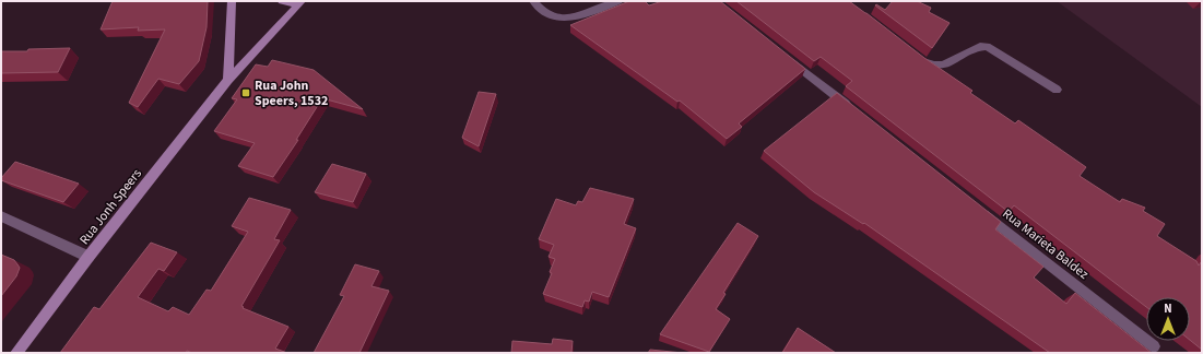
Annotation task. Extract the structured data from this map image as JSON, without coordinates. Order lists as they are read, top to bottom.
{
  "streets": {
    "main road": ["Rua Jonh Speers"],
    "street": ["Rua Marieta Baldez"]
  },
  "places": {
    "transit": ["Rua John Speers, 1532"]
  },
  "north": "top"
}
